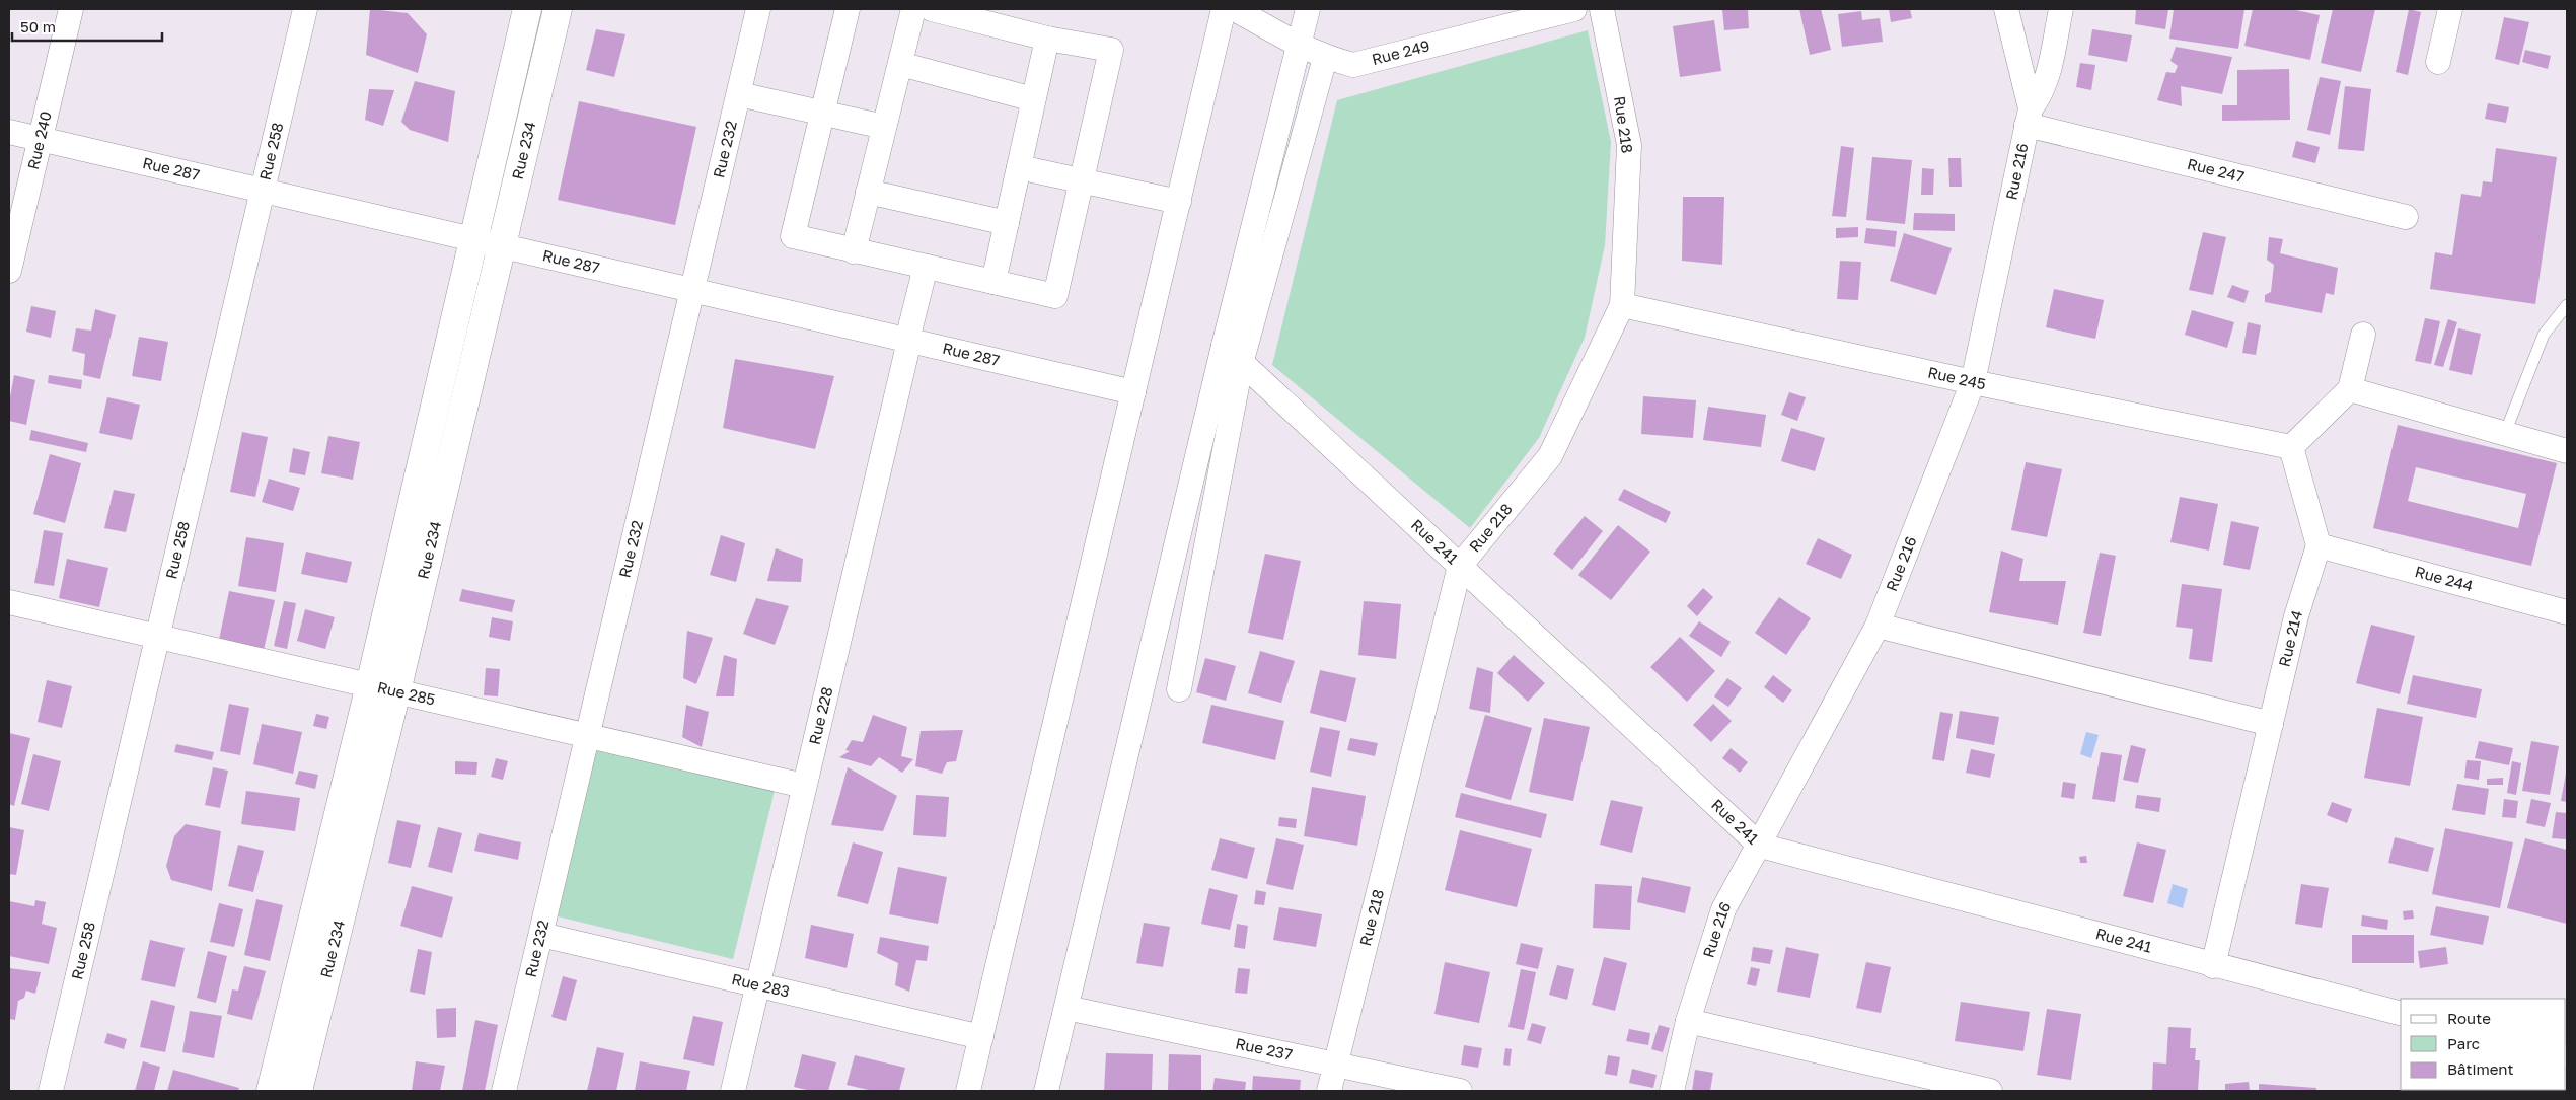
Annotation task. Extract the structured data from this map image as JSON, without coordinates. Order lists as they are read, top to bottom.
{
  "streets": {
    "main road": ["Rue 234"],
    "street": [
      "Rue 249",
      "Rue 218",
      "Rue 240",
      "Rue 258",
      "Rue 232",
      "Rue 287",
      "Rue 247",
      "Rue 216",
      "Rue 245",
      "Rue 241",
      "Rue 244",
      "Rue 214",
      "Rue 285",
      "Rue 228",
      "Rue 283",
      "Rue 237"
    ]
  },
  "crossings": [
    ["Rue 218", "Rue 245"],
    ["Rue 218", "Rue 241"],
    ["Rue 218", "Rue 237"],
    ["Rue 240", "Rue 287"],
    ["Rue 258", "Rue 287"],
    ["Rue 258", "Rue 285"],
    ["Rue 232", "Rue 287"],
    ["Rue 232", "Rue 285"],
    ["Rue 232", "Rue 283"],
    ["Rue 234", "Rue 287"],
    ["Rue 234", "Rue 285"],
    ["Rue 287", "Rue 228"],
    ["Rue 247", "Rue 216"],
    ["Rue 216", "Rue 245"],
    ["Rue 216", "Rue 241"],
    ["Rue 241", "Rue 214"],
    ["Rue 244", "Rue 214"],
    ["Rue 285", "Rue 228"],
    ["Rue 228", "Rue 283"]
  ],
  "legend": ["Route", "Parc", "Bâtiment"],
  "scale_bar": "50 m"
}
